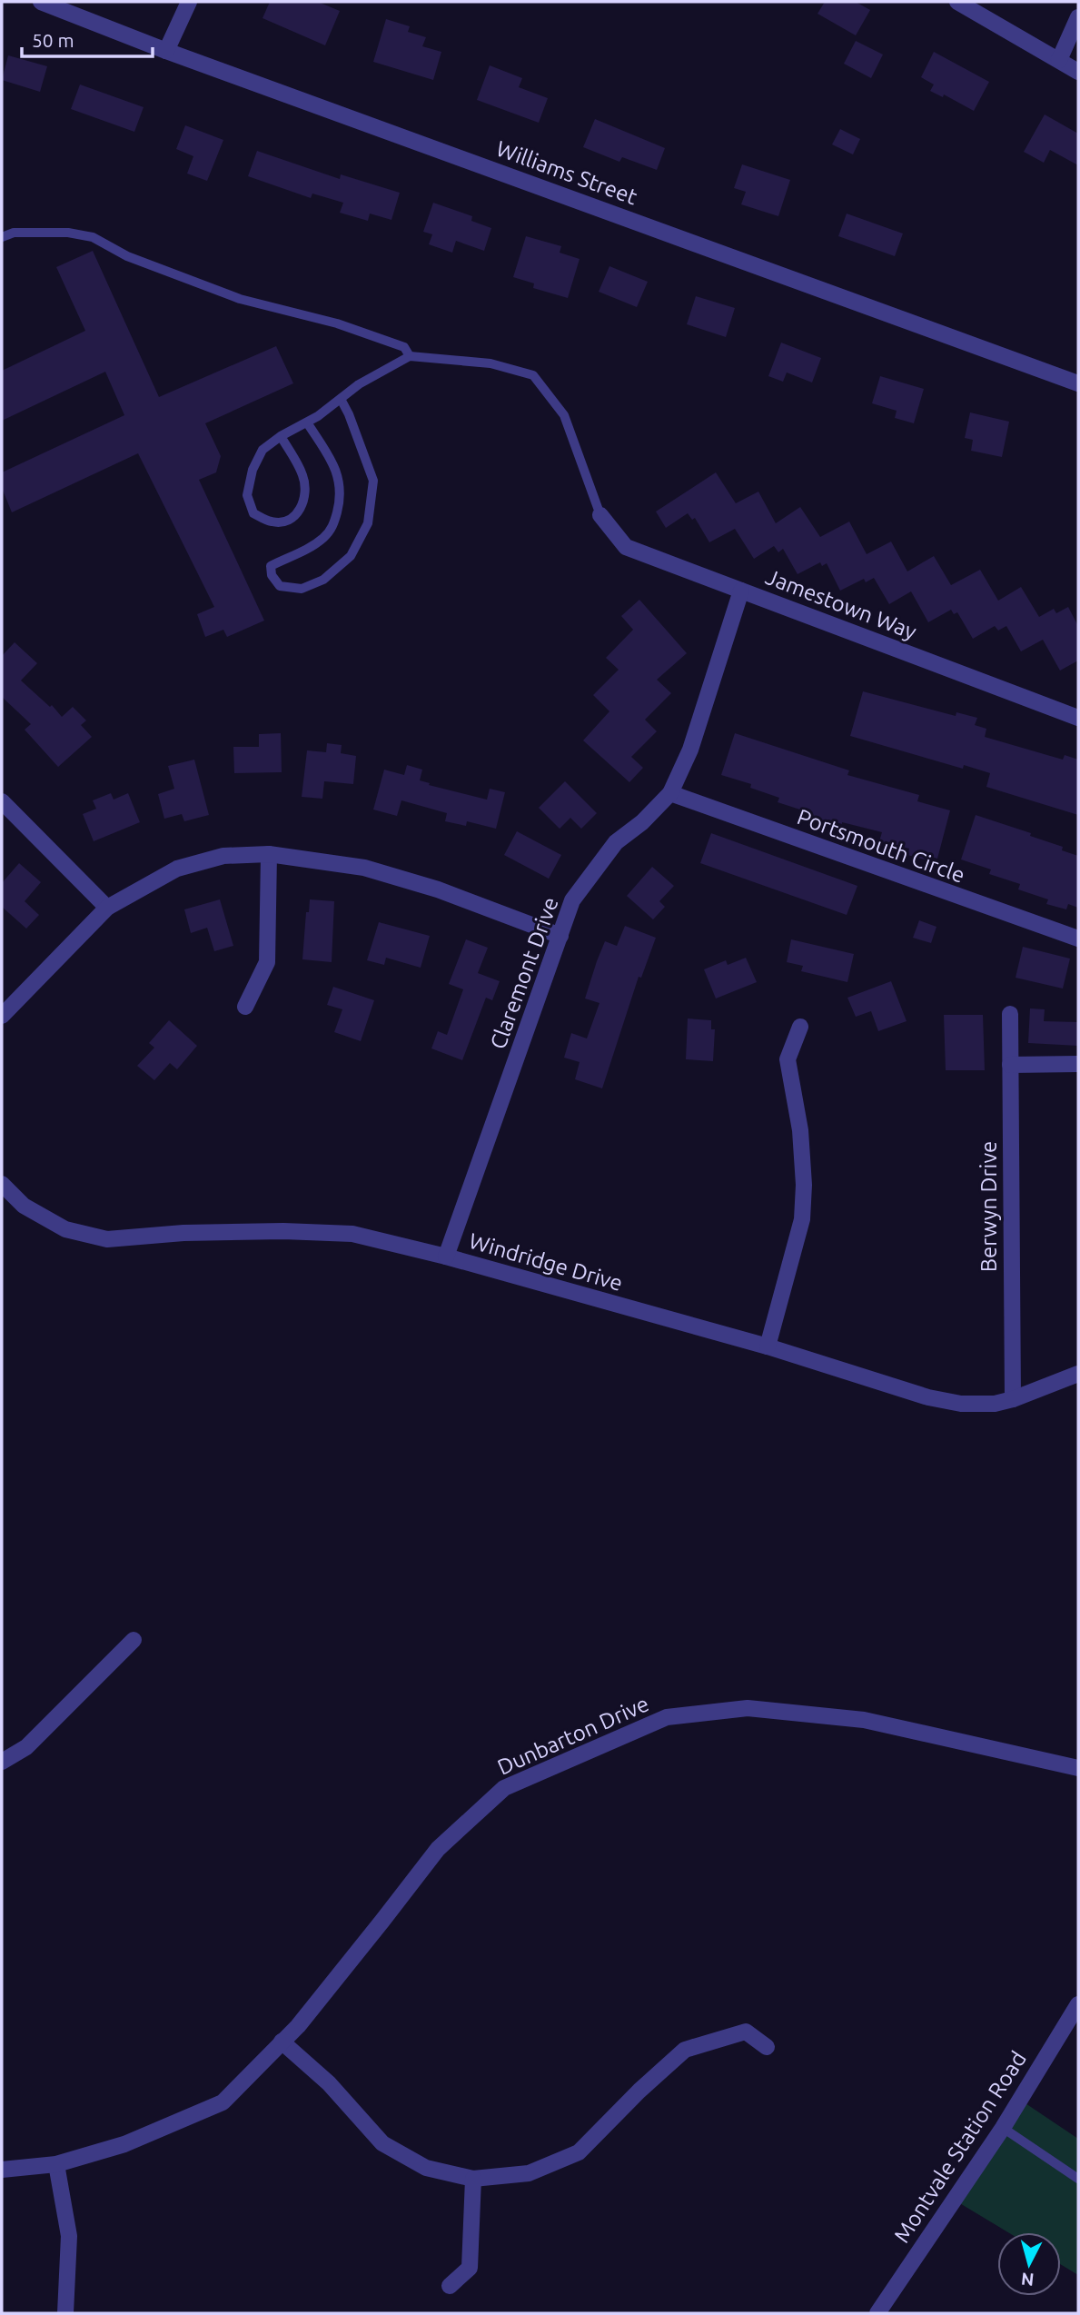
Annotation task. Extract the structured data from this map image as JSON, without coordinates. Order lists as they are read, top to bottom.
{
  "streets": {
    "street": [
      "Williams Street",
      "Jamestown Way",
      "Portsmouth Circle",
      "Claremont Drive",
      "Berwyn Drive",
      "Windridge Drive",
      "Dunbarton Drive",
      "Montvale Station Road"
    ]
  },
  "crossings": [
    ["Jamestown Way", "Claremont Drive"],
    ["Portsmouth Circle", "Claremont Drive"],
    ["Claremont Drive", "Windridge Drive"],
    ["Berwyn Drive", "Windridge Drive"]
  ],
  "scale_bar": "50 m",
  "north": "bottom"
}
